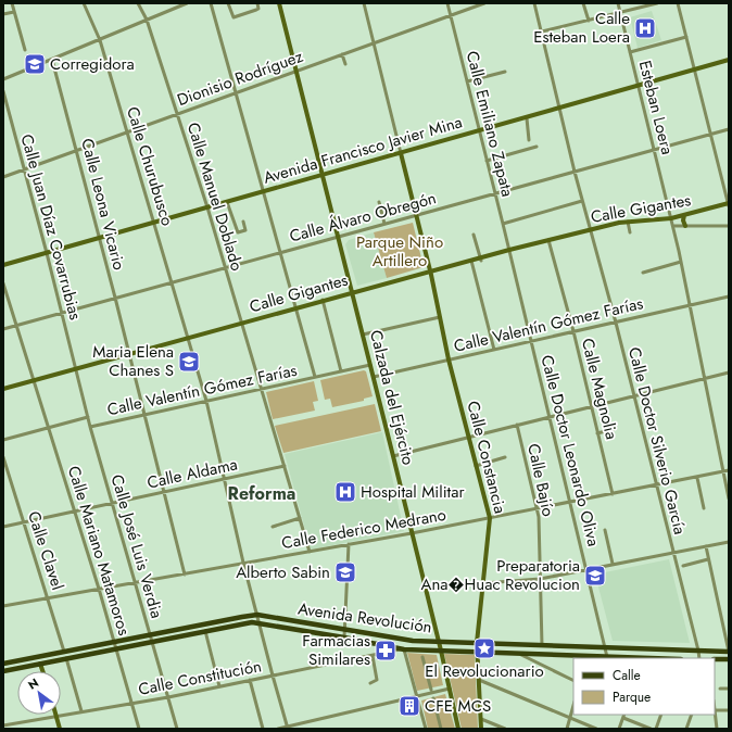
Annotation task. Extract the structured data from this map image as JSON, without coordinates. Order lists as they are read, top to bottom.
{
  "streets": {
    "main road": [
      "Avenida Francisco Javier Mina",
      "Calle Gigantes",
      "Calzada del Ejército",
      "Calle Constancia",
      "Avenida Revolución"
    ],
    "street": [
      "Dionisio Rodríguez",
      "Esteban Loera",
      "Calle Emiliano Zapata",
      "Calle Churubusco",
      "Calle Manuel Doblado",
      "Calle Leona Vicario",
      "Calle Álvaro Obregón",
      "Calle Juan Díaz Covarrubias",
      "Calle Valentín Gómez Farías",
      "Calle Magnolia",
      "Calle Doctor Silverio García",
      "Calle Doctor Leonardo Oliva",
      "Calle Aldama",
      "Calle Bajío",
      "Calle Federico Medrano",
      "Calle José Luis Verdia",
      "Calle Clavel",
      "Calle Mariano Matamoros",
      "Calle Constitución"
    ]
  },
  "crossings": [
    ["Dionisio Rodríguez", "Calle Emiliano Zapata"],
    ["Dionisio Rodríguez", "Calle Churubusco"],
    ["Dionisio Rodríguez", "Calle Manuel Doblado"],
    ["Dionisio Rodríguez", "Calle Leona Vicario"],
    ["Dionisio Rodríguez", "Calle Juan Díaz Covarrubias"],
    ["Dionisio Rodríguez", "Calzada del Ejército"],
    ["Esteban Loera", "Avenida Francisco Javier Mina"],
    ["Esteban Loera", "Calle Gigantes"],
    ["Esteban Loera", "Calle Álvaro Obregón"],
    ["Esteban Loera", "Calle Valentín Gómez Farías"],
    ["Esteban Loera", "Calle Federico Medrano"],
    ["Calle Emiliano Zapata", "Avenida Francisco Javier Mina"],
    ["Calle Emiliano Zapata", "Calle Gigantes"],
    ["Calle Emiliano Zapata", "Calle Álvaro Obregón"],
    ["Calle Emiliano Zapata", "Calle Doctor Leonardo Oliva"],
    ["Avenida Francisco Javier Mina", "Calle Churubusco"],
    ["Avenida Francisco Javier Mina", "Calle Manuel Doblado"],
    ["Avenida Francisco Javier Mina", "Calle Leona Vicario"],
    ["Avenida Francisco Javier Mina", "Calle Juan Díaz Covarrubias"],
    ["Avenida Francisco Javier Mina", "Calzada del Ejército"],
    ["Avenida Francisco Javier Mina", "Calle Doctor Silverio García"],
    ["Avenida Francisco Javier Mina", "Calle Constancia"],
    ["Calle Churubusco", "Calle Gigantes"],
    ["Calle Churubusco", "Calle Álvaro Obregón"],
    ["Calle Churubusco", "Calle Valentín Gómez Farías"],
    ["Calle Churubusco", "Calle Aldama"],
    ["Calle Churubusco", "Calle Federico Medrano"],
    ["Calle Churubusco", "Avenida Revolución"],
    ["Calle Churubusco", "Calle Constitución"],
    ["Calle Manuel Doblado", "Calle Gigantes"],
    ["Calle Manuel Doblado", "Calle Álvaro Obregón"],
    ["Calle Manuel Doblado", "Calle Valentín Gómez Farías"],
    ["Calle Manuel Doblado", "Calle Aldama"],
    ["Calle Manuel Doblado", "Calle Federico Medrano"],
    ["Calle Leona Vicario", "Calle Gigantes"],
    ["Calle Leona Vicario", "Calle Álvaro Obregón"],
    ["Calle Leona Vicario", "Calle Valentín Gómez Farías"],
    ["Calle Leona Vicario", "Calle Aldama"],
    ["Calle Leona Vicario", "Calle Federico Medrano"],
    ["Calle Gigantes", "Calle Juan Díaz Covarrubias"],
    ["Calle Gigantes", "Calle Magnolia"],
    ["Calle Gigantes", "Calzada del Ejército"],
    ["Calle Gigantes", "Calle Doctor Silverio García"],
    ["Calle Gigantes", "Calle Doctor Leonardo Oliva"],
    ["Calle Gigantes", "Calle Constancia"],
    ["Calle Gigantes", "Calle José Luis Verdia"],
    ["Calle Gigantes", "Calle Mariano Matamoros"],
    ["Calle Álvaro Obregón", "Calle Juan Díaz Covarrubias"],
    ["Calle Álvaro Obregón", "Calzada del Ejército"],
    ["Calle Álvaro Obregón", "Calle Doctor Silverio García"],
    ["Calle Álvaro Obregón", "Calle Constancia"],
    ["Calle Álvaro Obregón", "Calle Mariano Matamoros"],
    ["Calle Juan Díaz Covarrubias", "Calle José Luis Verdia"],
    ["Calle Valentín Gómez Farías", "Calle Magnolia"],
    ["Calle Valentín Gómez Farías", "Calzada del Ejército"],
    ["Calle Valentín Gómez Farías", "Calle Doctor Silverio García"],
    ["Calle Valentín Gómez Farías", "Calle Doctor Leonardo Oliva"],
    ["Calle Valentín Gómez Farías", "Calle Constancia"],
    ["Calle Valentín Gómez Farías", "Calle José Luis Verdia"],
    ["Calle Valentín Gómez Farías", "Calle Mariano Matamoros"],
    ["Calle Magnolia", "Calle Federico Medrano"],
    ["Calzada del Ejército", "Calle Federico Medrano"],
    ["Calzada del Ejército", "Avenida Revolución"],
    ["Calle Doctor Silverio García", "Calle Federico Medrano"],
    ["Calle Doctor Silverio García", "Avenida Revolución"],
    ["Calle Doctor Leonardo Oliva", "Calle Federico Medrano"],
    ["Calle Doctor Leonardo Oliva", "Avenida Revolución"],
    ["Calle Constancia", "Calle Federico Medrano"],
    ["Calle Constancia", "Avenida Revolución"],
    ["Calle Aldama", "Calle José Luis Verdia"],
    ["Calle Aldama", "Calle Clavel"],
    ["Calle Aldama", "Calle Mariano Matamoros"],
    ["Calle Bajío", "Calle Federico Medrano"],
    ["Calle Bajío", "Avenida Revolución"],
    ["Calle Federico Medrano", "Calle José Luis Verdia"],
    ["Calle Federico Medrano", "Calle Clavel"],
    ["Calle Federico Medrano", "Calle Mariano Matamoros"],
    ["Calle José Luis Verdia", "Avenida Revolución"],
    ["Calle José Luis Verdia", "Calle Constitución"],
    ["Calle Clavel", "Avenida Revolución"],
    ["Calle Mariano Matamoros", "Avenida Revolución"],
    ["Calle Mariano Matamoros", "Calle Constitución"],
    ["Avenida Revolución", "Calle Constitución"]
  ],
  "districts": ["Reforma"],
  "parks": ["Parque Niño Artillero"],
  "places": {
    "hospital": ["Calle Esteban Loera", "Hospital Militar"],
    "school or university": [
      "Corregidora",
      "Maria Elena Chanes S",
      "Alberto Sabin",
      "Preparatoria Ana�Huac Revolucion"
    ],
    "place": ["El Revolucionario"],
    "pharmacy": ["Farmacias Similares"],
    "building": ["CFE MCS"]
  },
  "legend": ["Calle", "Parque"],
  "north": "top left"
}
